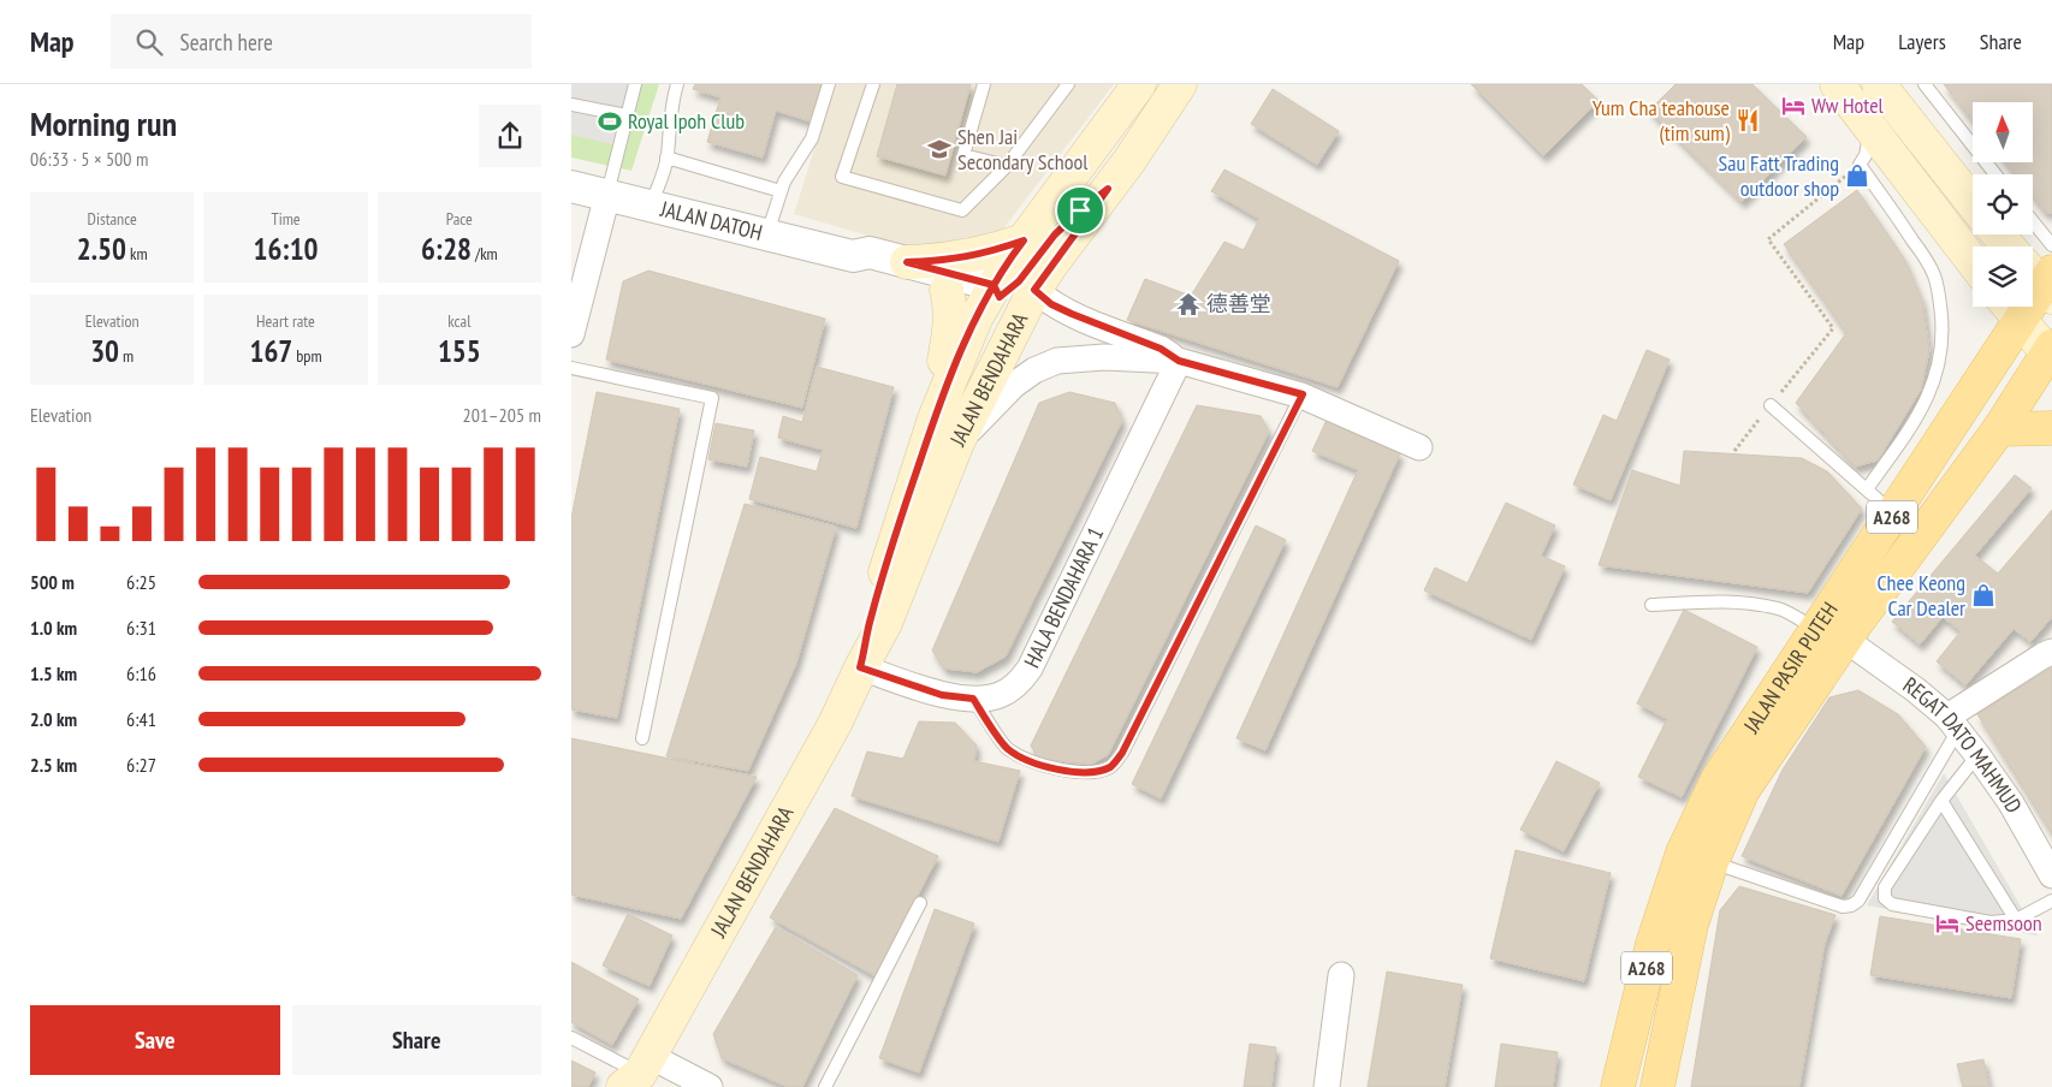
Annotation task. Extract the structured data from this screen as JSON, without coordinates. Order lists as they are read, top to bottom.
{
  "streets": {
    "main road": ["JALAN BENDAHARA", "A268", "JALAN PASIR PUTEH"],
    "street": ["JALAN DATOH", "HALA BENDAHARA 1", "REGAT DATO MAHMUD"]
  },
  "crossings": [
    ["JALAN DATOH", "JALAN BENDAHARA"],
    ["JALAN BENDAHARA", "HALA BENDAHARA 1"],
    ["JALAN PASIR PUTEH", "REGAT DATO MAHMUD"]
  ],
  "places": {
    "hotel": ["Ww Hotel", "Seemsoon"],
    "restaurant": ["Yum Cha teahouse (tim sum)"],
    "sports": ["Royal Ipoh Club"],
    "school or university": ["Shen Jai Secondary School"],
    "shop": ["Sau Fatt Trading outdoor shop", "Chee Keong Car Dealer"],
    "temple": ["德善堂"]
  },
  "north": "top",
  "page": {
    "header": "Map",
    "search": "Search here",
    "nav": ["Map", "Layers", "Share"],
    "heading": ["Morning run", "06:33 · 5 × 500 m"],
    "stats": [
      ["Distance", "2.50 km"],
      ["Time", "16:10"],
      ["Pace", "6:28 /km"],
      ["Elevation", "30 m"],
      ["Heart rate", "167 bpm"],
      ["kcal", "155"]
    ],
    "chart": ["Elevation", "201–205 m"],
    "list": [
      {
        "name": "500 m",
        "note": "6:25"
      },
      {
        "name": "1.0 km",
        "note": "6:31"
      },
      {
        "name": "1.5 km",
        "note": "6:16"
      },
      {
        "name": "2.0 km",
        "note": "6:41"
      },
      {
        "name": "2.5 km",
        "note": "6:27"
      }
    ],
    "buttons": ["Save", "Share"]
  }
}
